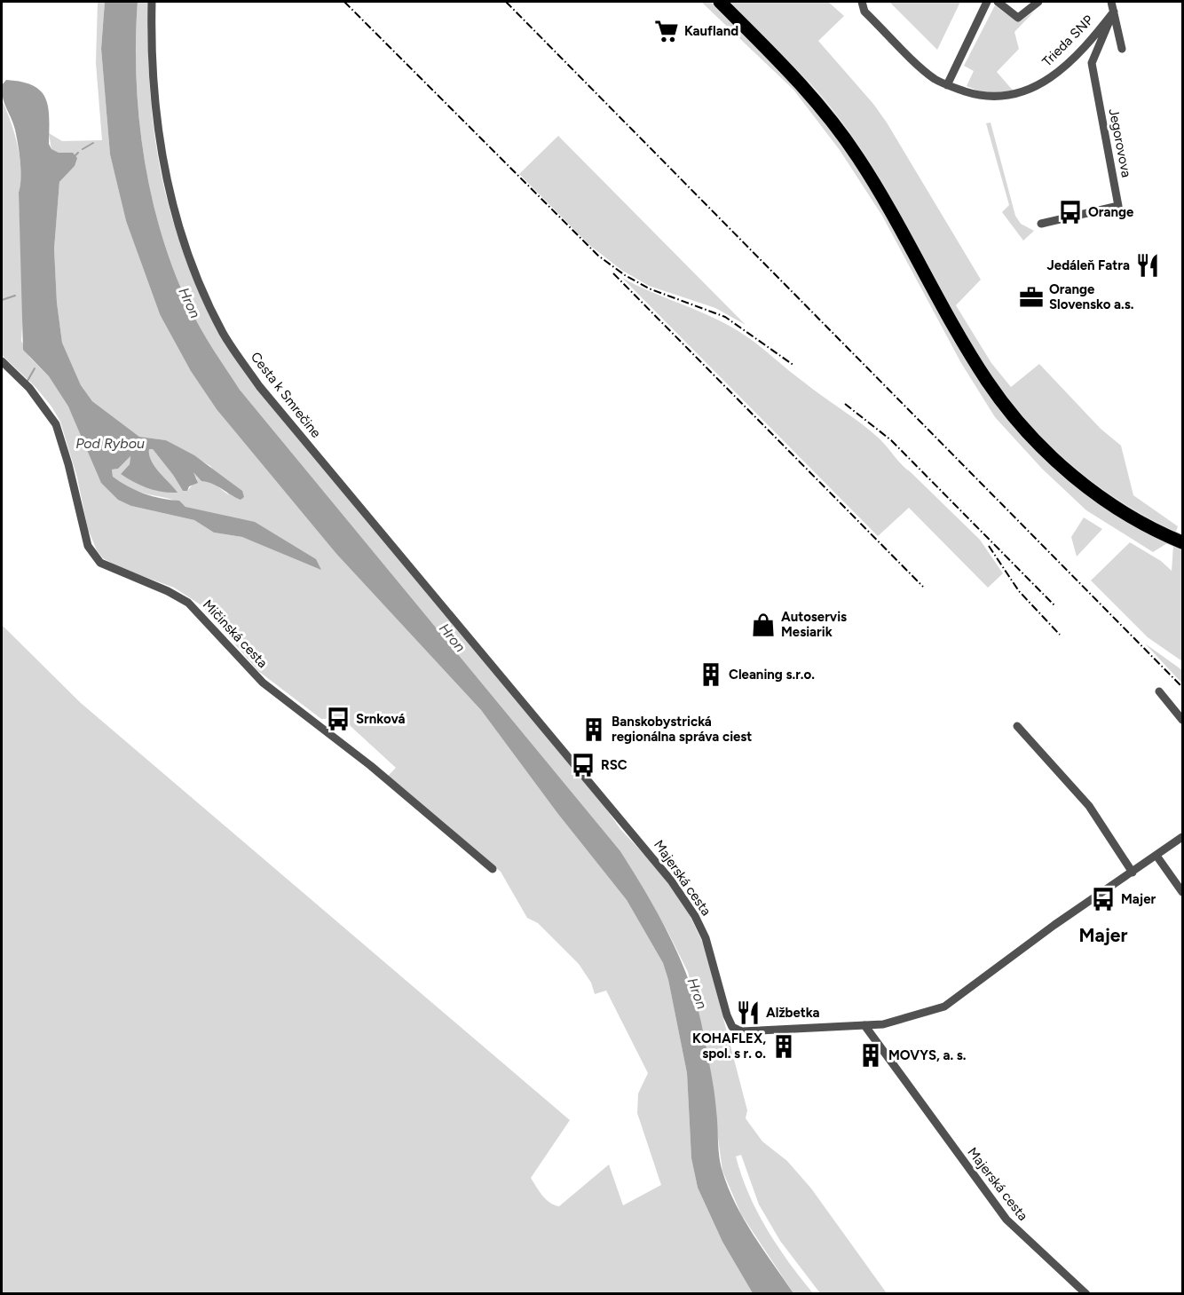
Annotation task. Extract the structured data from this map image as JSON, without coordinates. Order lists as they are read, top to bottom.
{
  "streets": {
    "street": [
      "Trieda SNP",
      "Jegorovova",
      "Cesta k Smrečine",
      "Mičinská cesta",
      "Majerská cesta"
    ]
  },
  "crossings": [
    ["Trieda SNP", "Jegorovova"],
    ["Cesta k Smrečine", "Majerská cesta"]
  ],
  "districts": ["Majer"],
  "water": ["Hron", "Pod Rybou"],
  "places": {
    "supermarket": ["Kaufland"],
    "bus stop": [
      "Orange",
      "Srnková",
      "RSC",
      "Majer"
    ],
    "restaurant": ["Jedáleň Fatra", "Alžbetka"],
    "office": ["Orange Slovensko a.s."],
    "shop": ["Autoservis Mesiarik"],
    "building": [
      "Cleaning s.r.o.",
      "Banskobystrická regionálna správa ciest",
      "KOHAFLEX, spol. s r. o.",
      "MOVYS, a. s."
    ]
  }
}
